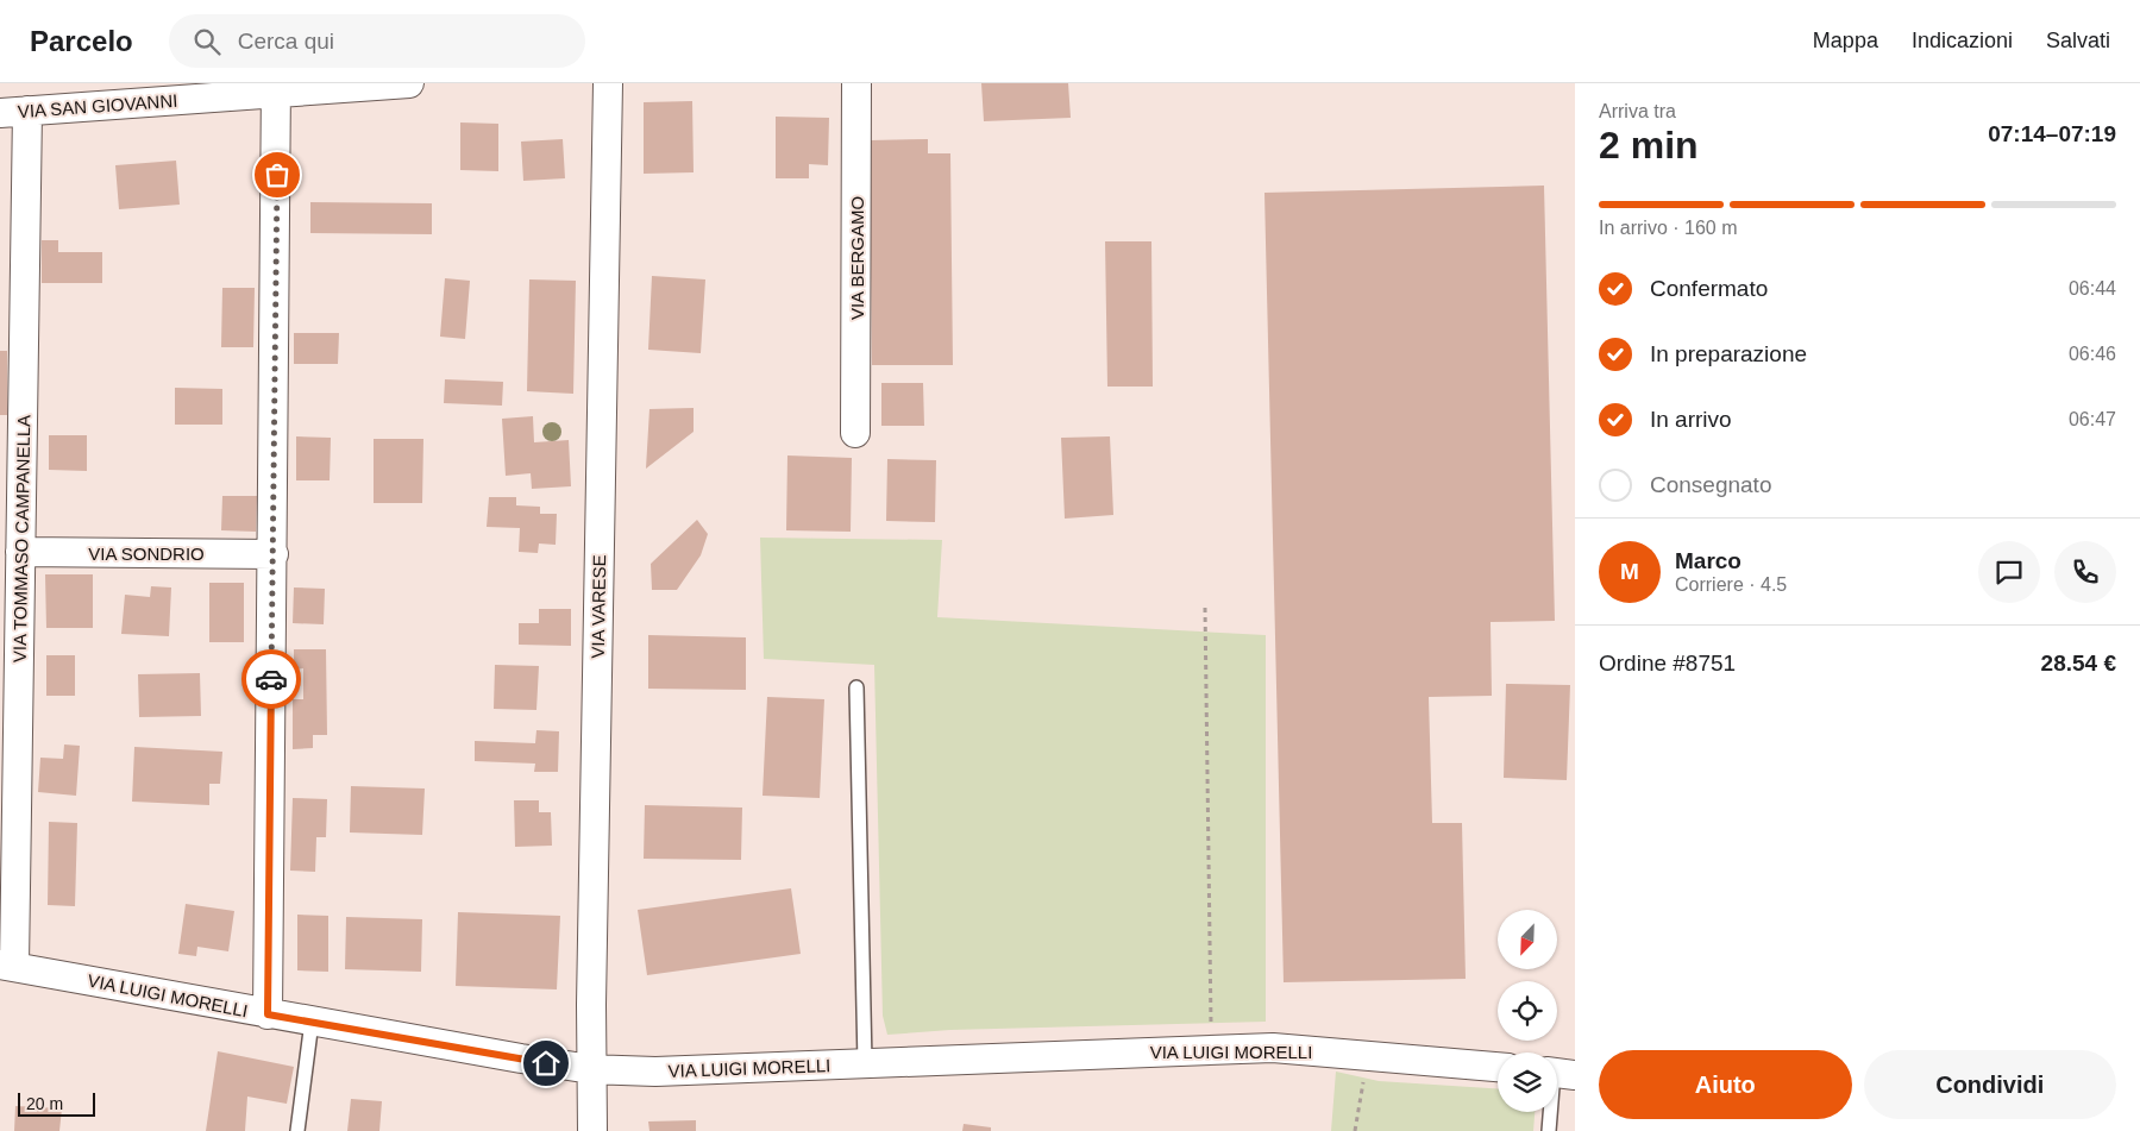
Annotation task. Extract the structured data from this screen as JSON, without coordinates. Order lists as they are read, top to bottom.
{
  "streets": {
    "street": [
      "VIA SAN GIOVANNI",
      "VIA BERGAMO",
      "VIA TOMMASO CAMPANELLA",
      "VIA SONDRIO",
      "VIA VARESE",
      "VIA LUIGI MORELLI"
    ]
  },
  "crossings": [
    ["VIA SAN GIOVANNI", "VIA TOMMASO CAMPANELLA"],
    ["VIA TOMMASO CAMPANELLA", "VIA SONDRIO"],
    ["VIA TOMMASO CAMPANELLA", "VIA LUIGI MORELLI"],
    ["VIA VARESE", "VIA LUIGI MORELLI"]
  ],
  "scale_bar": "20 m",
  "north": "bottom left",
  "page": {
    "header": "Parcelo",
    "search": "Cerca qui",
    "nav": ["Mappa", "Indicazioni", "Salvati"],
    "heading": ["2 min", "Arriva tra", "07:14–07:19"],
    "panel": [
      "Marco",
      "Corriere · 4.5",
      "Ordine #8751",
      "28.54 €"
    ],
    "bar": "In arrivo · 160 m",
    "list": [
      ["Confermato", "06:44"],
      ["In preparazione", "06:46"],
      ["In arrivo", "06:47"],
      "Consegnato"
    ],
    "round": "M",
    "buttons": ["Aiuto", "Condividi"],
    "scale": "20 m"
  }
}
